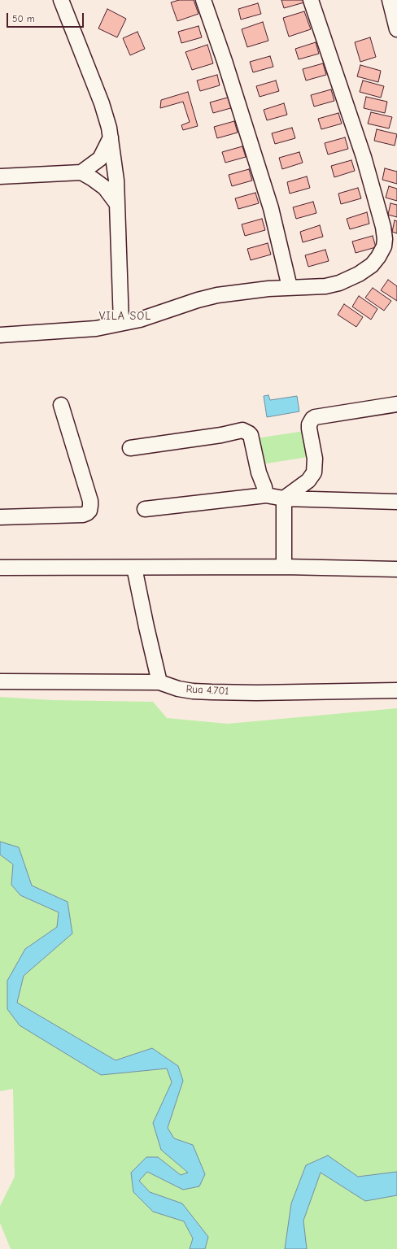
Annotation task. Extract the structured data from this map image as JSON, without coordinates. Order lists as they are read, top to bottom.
{
  "streets": {
    "street": ["Rua 4.701"]
  },
  "districts": ["VILA SOL"],
  "scale_bar": "50 m"
}
